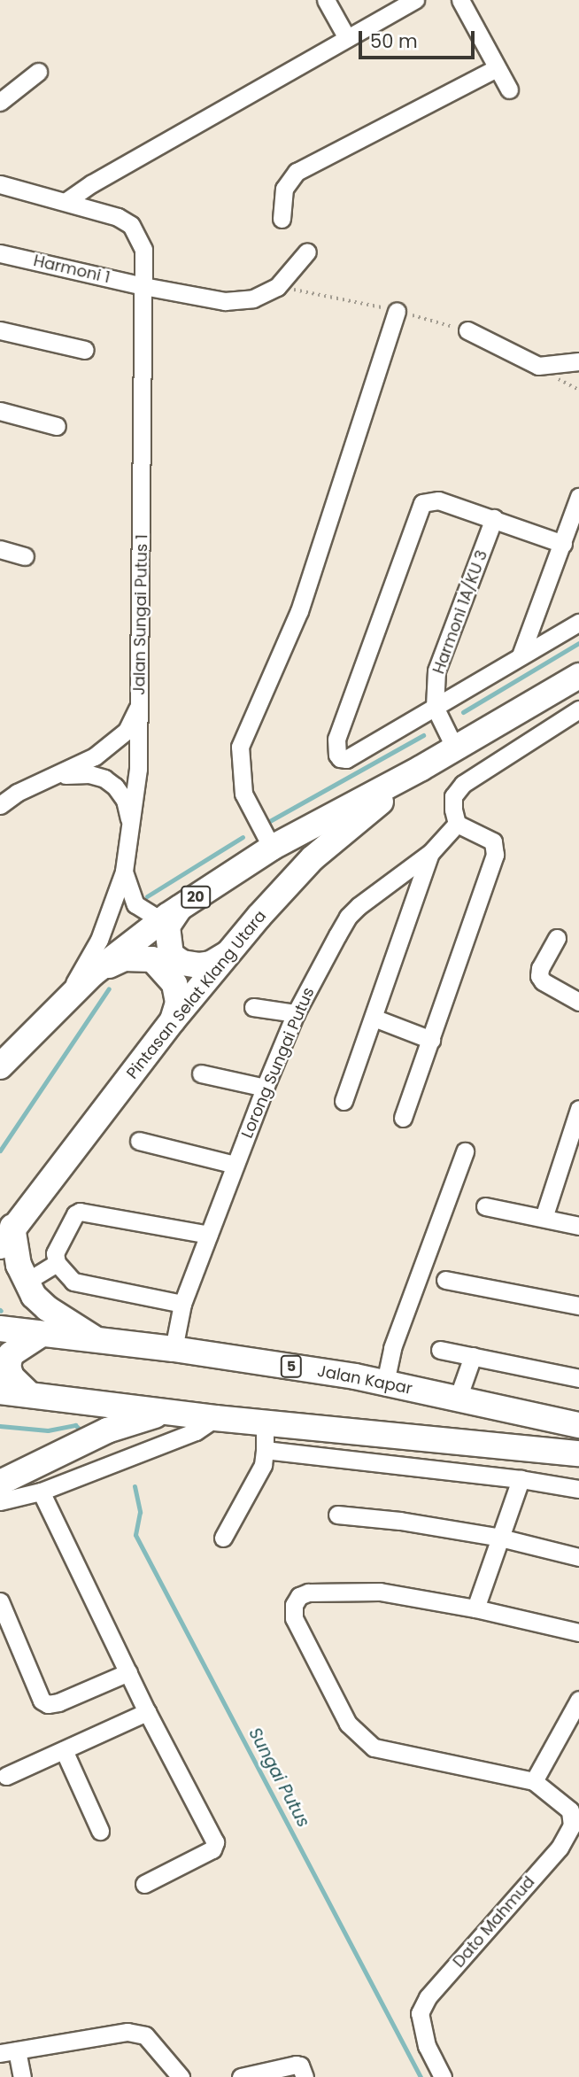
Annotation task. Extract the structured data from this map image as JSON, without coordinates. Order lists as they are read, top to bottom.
{
  "streets": {
    "highway": [
      "20",
      "Pintasan Selat Klang Utara",
      "5",
      "Jalan Kapar"
    ],
    "street": [
      "Harmoni 1",
      "Harmoni 1A/KU 3",
      "Jalan Sungai Putus 1",
      "Lorong Sungai Putus",
      "Dato Mahmud"
    ]
  },
  "crossings": [
    ["Harmoni 1", "Jalan Sungai Putus 1"],
    ["Jalan Sungai Putus 1", "Pintasan Selat Klang Utara"],
    ["Lorong Sungai Putus", "Jalan Kapar"]
  ],
  "water": ["Sungai Putus"],
  "scale_bar": "50 m"
}
